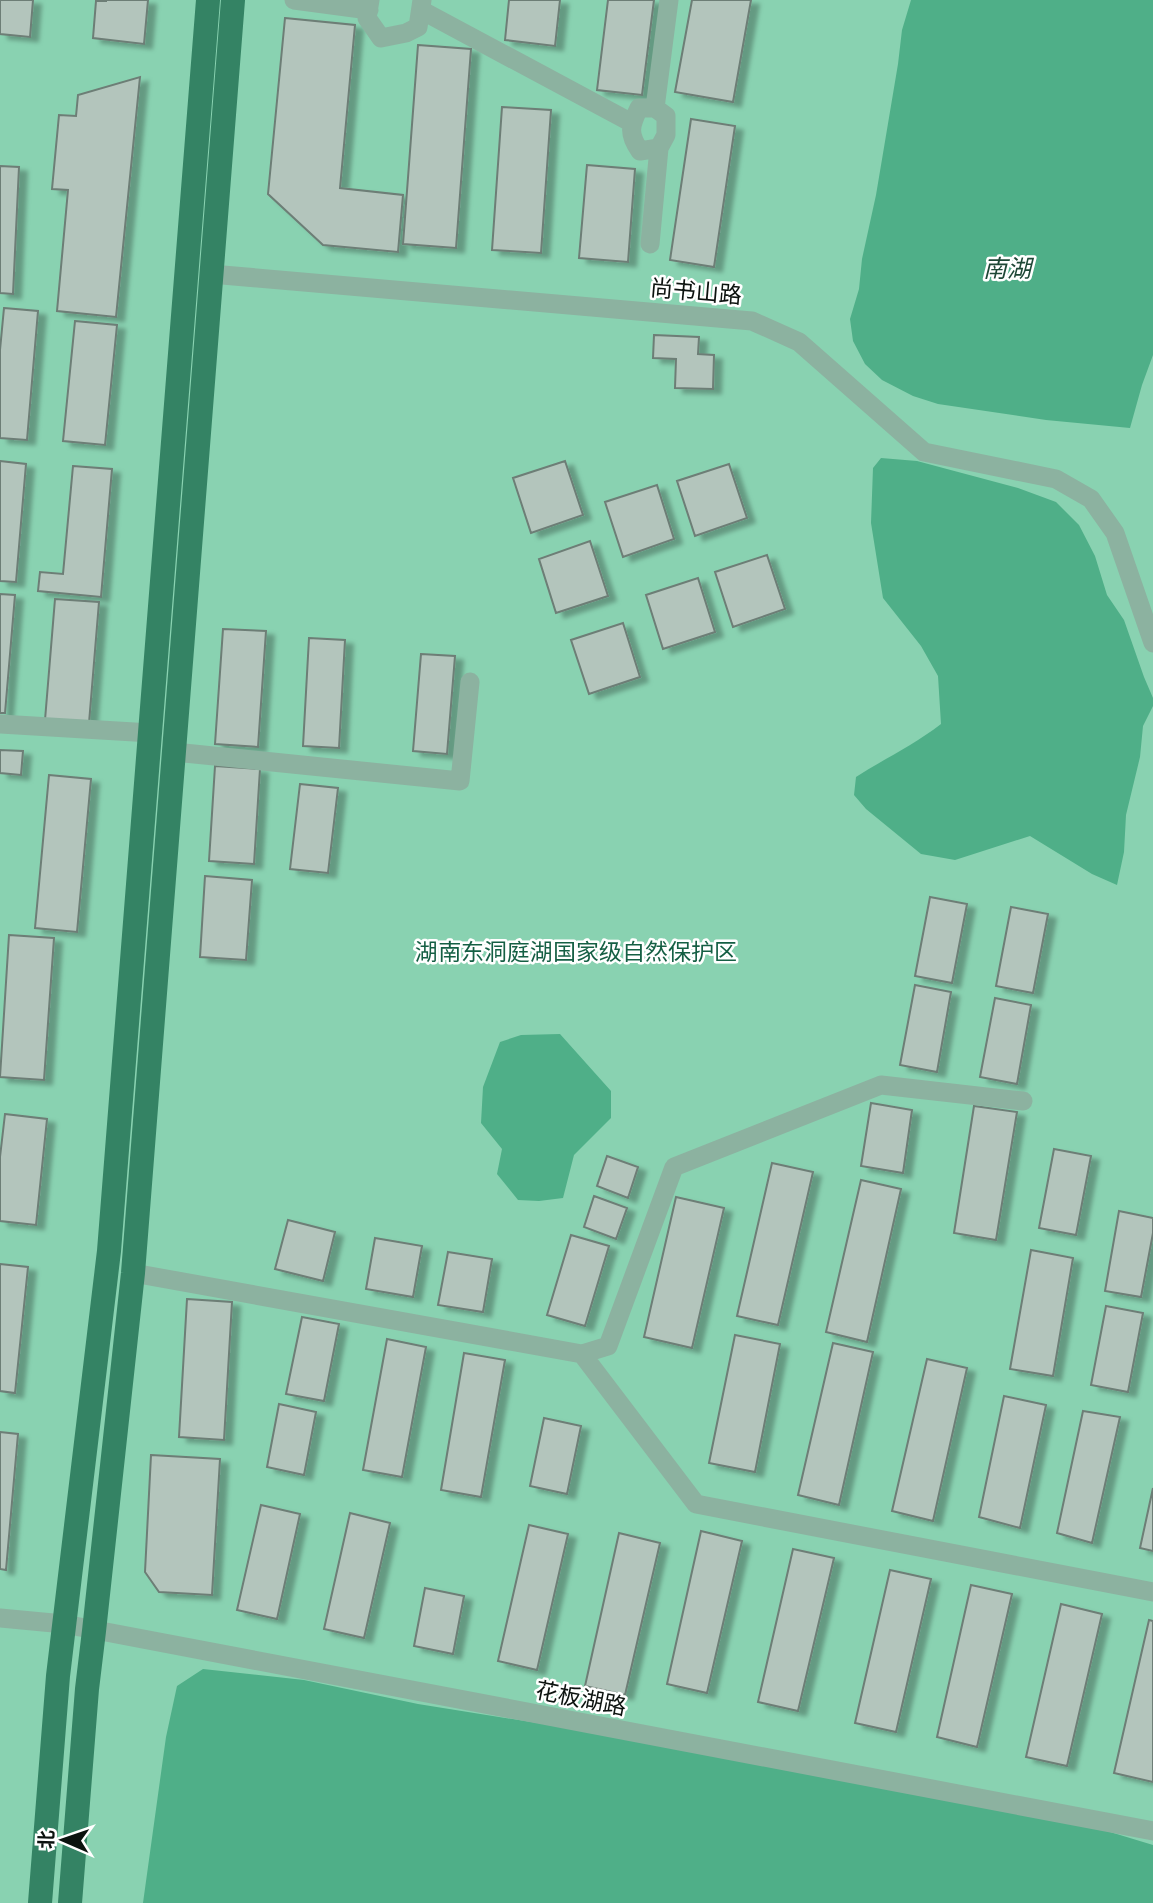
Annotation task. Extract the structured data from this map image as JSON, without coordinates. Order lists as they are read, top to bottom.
{
  "streets": {
    "street": ["尚书山路", "花板湖路"]
  },
  "water": ["南湖"],
  "parks": ["湖南东洞庭湖国家级自然保护区"],
  "north": "left"
}
